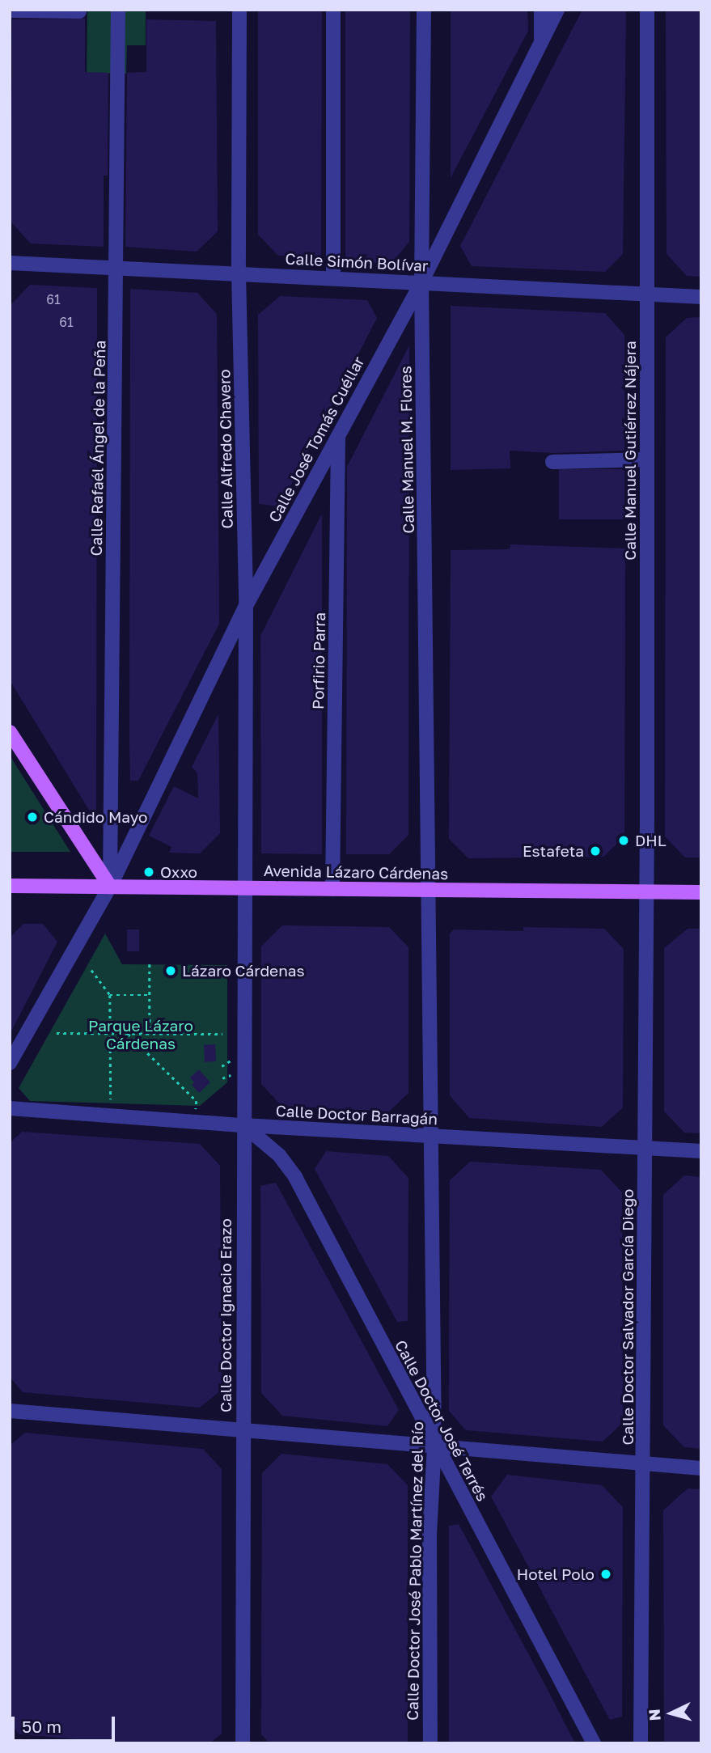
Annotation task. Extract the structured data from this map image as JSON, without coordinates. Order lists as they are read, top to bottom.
{
  "streets": {
    "main road": ["Avenida Lázaro Cárdenas"],
    "street": [
      "Calle Simón Bolívar",
      "Calle José Tomás Cuéllar",
      "Calle Rafaél Ángel de la Peña",
      "Calle Alfredo Chavero",
      "Calle Manuel M. Flores",
      "Calle Manuel Gutiérrez Nájera",
      "Porfirio Parra",
      "Calle Doctor Barragán",
      "Calle Doctor Ignacio Erazo",
      "Calle Doctor Salvador García Diego",
      "Calle Doctor José Terrés",
      "Calle Doctor José Pablo Martínez del Río"
    ]
  },
  "crossings": [
    ["Calle Simón Bolívar", "Calle José Tomás Cuéllar"],
    ["Calle Simón Bolívar", "Calle Rafaél Ángel de la Peña"],
    ["Calle Simón Bolívar", "Calle Alfredo Chavero"],
    ["Calle Simón Bolívar", "Calle Manuel M. Flores"],
    ["Calle Simón Bolívar", "Calle Manuel Gutiérrez Nájera"],
    ["Calle José Tomás Cuéllar", "Calle Rafaél Ángel de la Peña"],
    ["Calle José Tomás Cuéllar", "Calle Alfredo Chavero"],
    ["Calle José Tomás Cuéllar", "Calle Manuel M. Flores"],
    ["Calle José Tomás Cuéllar", "Porfirio Parra"],
    ["Calle José Tomás Cuéllar", "Avenida Lázaro Cárdenas"],
    ["Calle Rafaél Ángel de la Peña", "Avenida Lázaro Cárdenas"],
    ["Calle Alfredo Chavero", "Avenida Lázaro Cárdenas"],
    ["Calle Alfredo Chavero", "Calle Doctor Ignacio Erazo"],
    ["Calle Manuel M. Flores", "Avenida Lázaro Cárdenas"],
    ["Calle Manuel M. Flores", "Calle Doctor José Pablo Martínez del Río"],
    ["Calle Manuel Gutiérrez Nájera", "Avenida Lázaro Cárdenas"],
    ["Calle Manuel Gutiérrez Nájera", "Calle Doctor Salvador García Diego"],
    ["Porfirio Parra", "Avenida Lázaro Cárdenas"],
    ["Avenida Lázaro Cárdenas", "Calle Doctor Ignacio Erazo"],
    ["Avenida Lázaro Cárdenas", "Calle Doctor Salvador García Diego"],
    ["Avenida Lázaro Cárdenas", "Calle Doctor José Pablo Martínez del Río"],
    ["Calle Doctor Barragán", "Calle Doctor Ignacio Erazo"],
    ["Calle Doctor Barragán", "Calle Doctor Salvador García Diego"],
    ["Calle Doctor Barragán", "Calle Doctor José Terrés"],
    ["Calle Doctor Barragán", "Calle Doctor José Pablo Martínez del Río"],
    ["Calle Doctor Ignacio Erazo", "Calle Doctor José Terrés"],
    ["Calle Doctor José Terrés", "Calle Doctor José Pablo Martínez del Río"]
  ],
  "parks": ["Parque Lázaro Cárdenas"],
  "places": [
    "Cándido Mayo",
    "DHL",
    "Estafeta",
    "Oxxo",
    "Lázaro Cárdenas",
    "Hotel Polo"
  ],
  "house_numbers": ["61", "61"],
  "scale_bar": "50 m",
  "north": "left"
}
